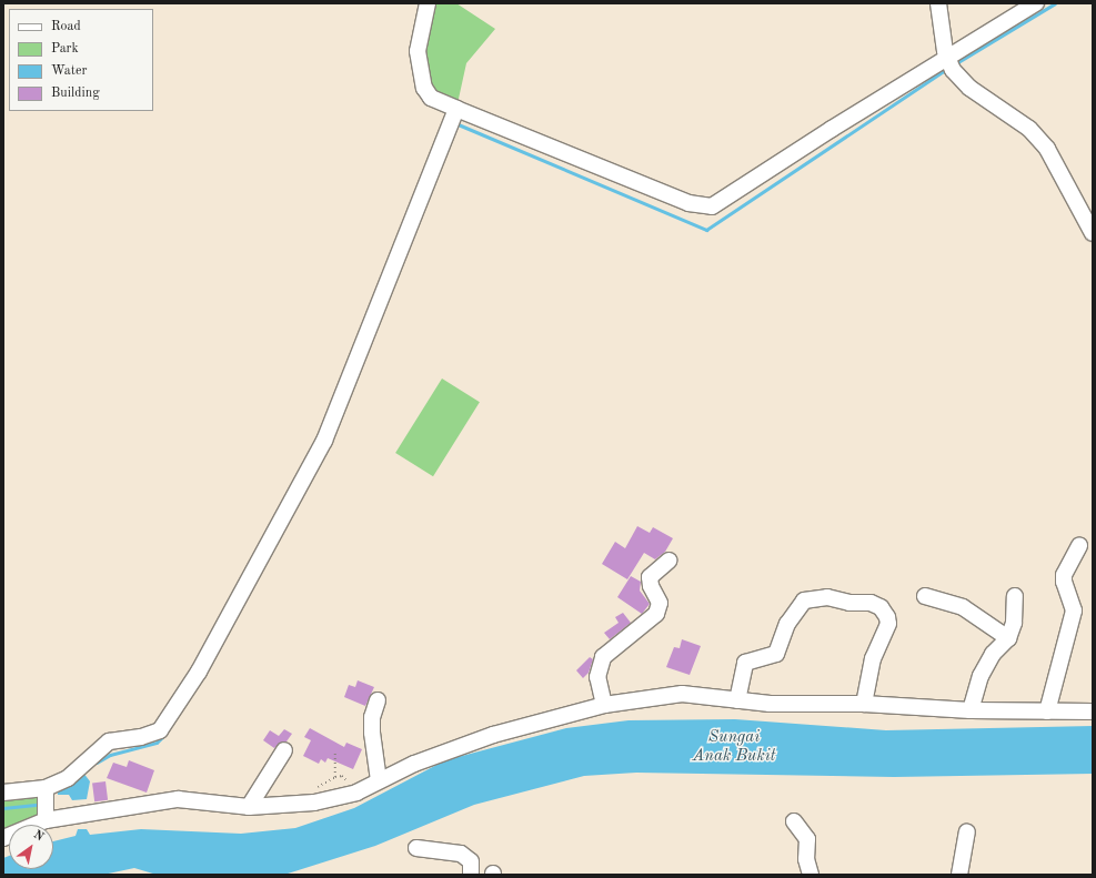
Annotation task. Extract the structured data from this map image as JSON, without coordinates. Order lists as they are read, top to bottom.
{
  "water": ["Sungai Anak Bukit"],
  "legend": [
    "Road",
    "Park",
    "Water",
    "Building"
  ],
  "north": "top right"
}
